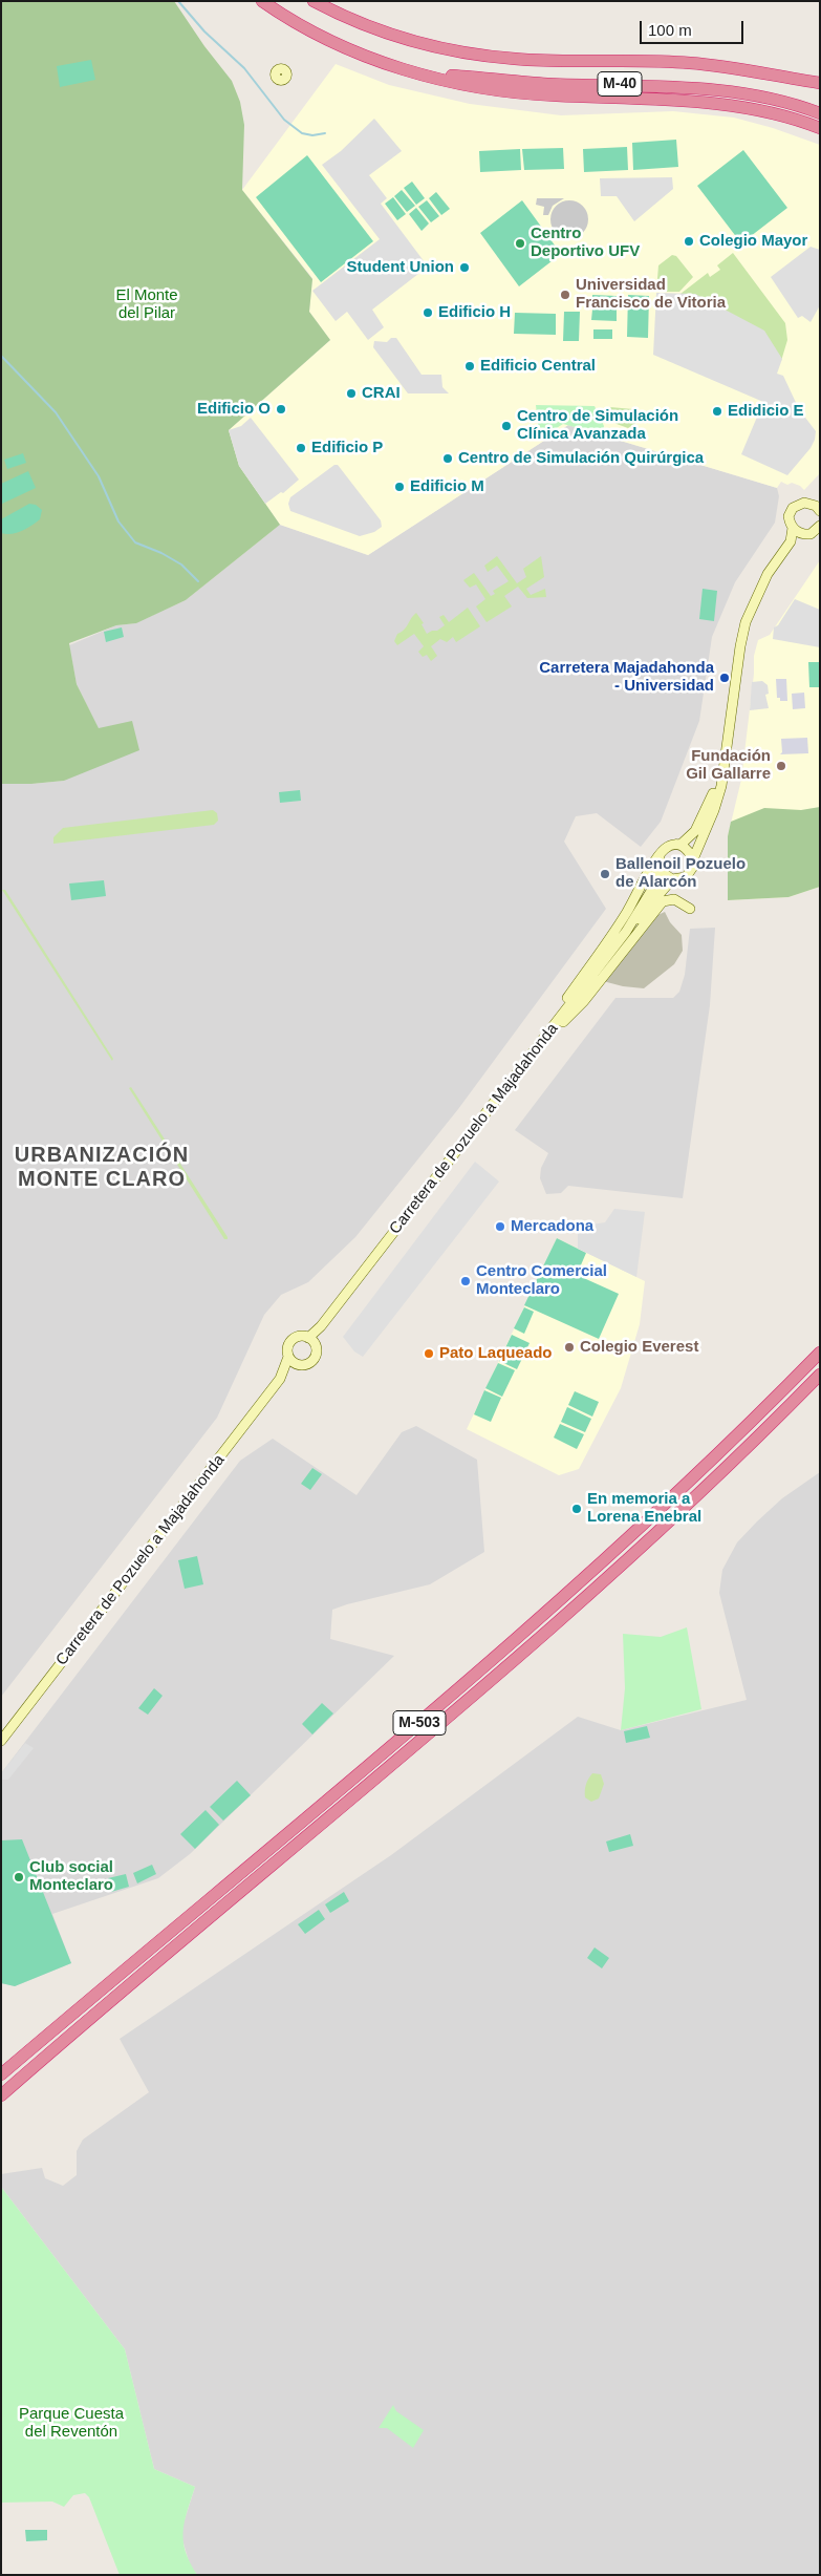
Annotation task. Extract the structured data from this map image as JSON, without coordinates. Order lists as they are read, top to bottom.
{
  "streets": {
    "highway": ["M-40", "M-503"],
    "street": ["Carretera de Pozuelo a Majadahonda"]
  },
  "districts": ["URBANIZACIÓN MONTE CLARO"],
  "parks": ["El Monte del Pilar", "Parque Cuesta del Reventón"],
  "places": [
    "Colegio Mayor",
    "Centro Deportivo UFV",
    "Student Union",
    "Universidad Francisco de Vitoria",
    "Edificio H",
    "Edificio Central",
    "CRAI",
    "Edificio O",
    "Edidicio E",
    "Centro de Simulación Clínica Avanzada",
    "Edificio P",
    "Centro de Simulación Quirúrgica",
    "Edificio M",
    "Carretera Majadahonda - Universidad",
    "Fundación Gil Gallarre",
    "Ballenoil Pozuelo de Alarcón",
    "Mercadona",
    "Centro Comercial Monteclaro",
    "Colegio Everest",
    "Pato Laqueado",
    "En memoria a Lorena Enebral",
    "Club social Monteclaro"
  ],
  "scale_bar": "100 m"
}
